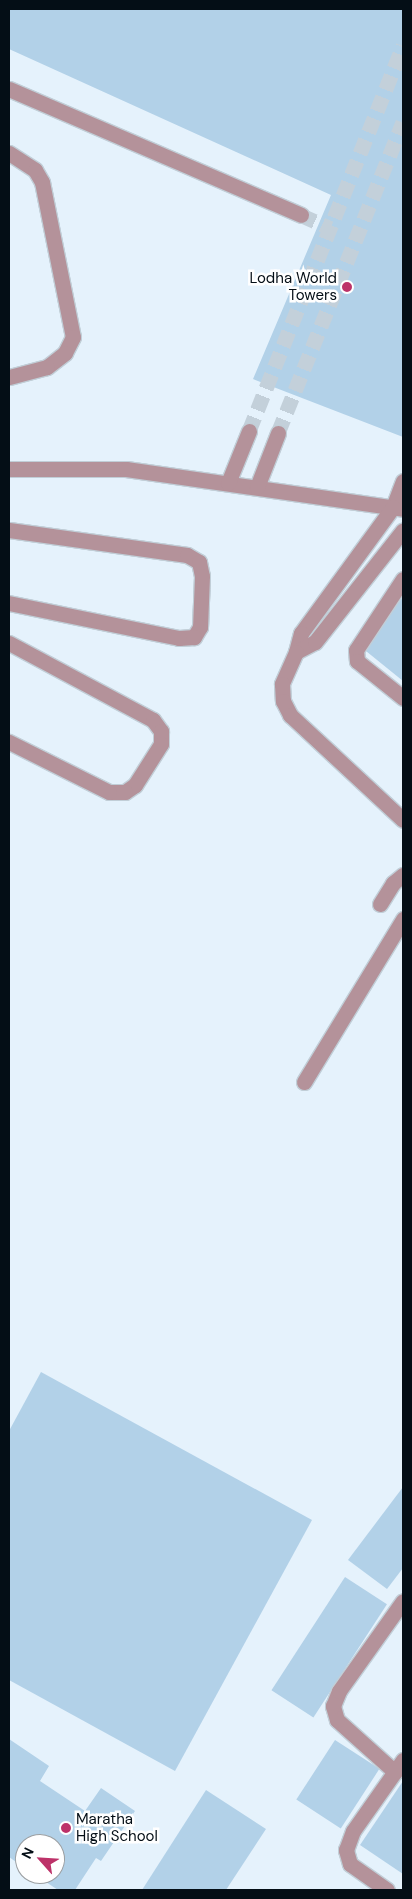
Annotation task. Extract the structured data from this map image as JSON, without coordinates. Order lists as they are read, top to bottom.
{
  "places": ["Lodha World Towers", "Maratha High School"],
  "north": "top left"
}
